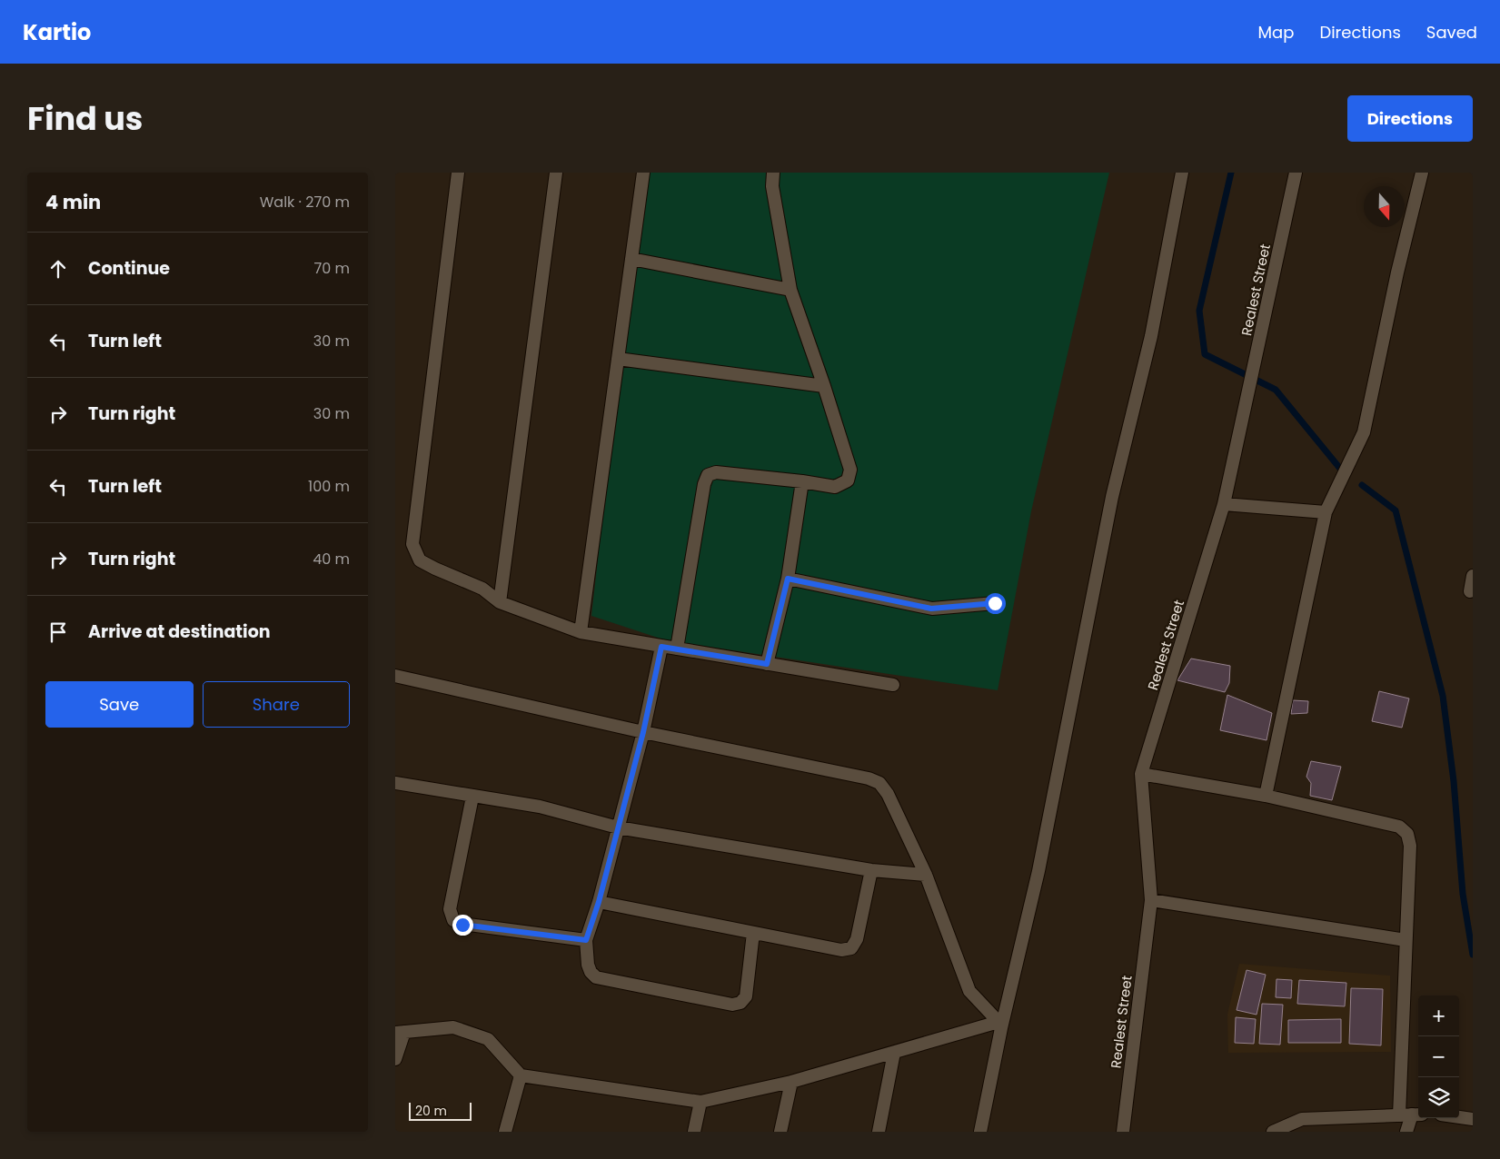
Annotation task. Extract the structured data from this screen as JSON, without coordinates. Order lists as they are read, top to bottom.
{
  "streets": {
    "street": ["Realest Street"]
  },
  "scale_bar": "20 m",
  "north": "bottom",
  "page": {
    "header": "Kartio",
    "nav": ["Map", "Directions", "Saved"],
    "title": "Find us",
    "buttons": [
      "Directions",
      ["Save", "Share"]
    ],
    "heading": ["4 min", "Walk · 270 m"],
    "list": [
      ["Continue", "70 m"],
      ["Turn left", "30 m"],
      ["Turn right", "30 m"],
      ["Turn left", "100 m"],
      ["Turn right", "40 m"],
      "Arrive at destination"
    ],
    "map_buttons": ["+", "−"],
    "scale": "20 m"
  }
}
